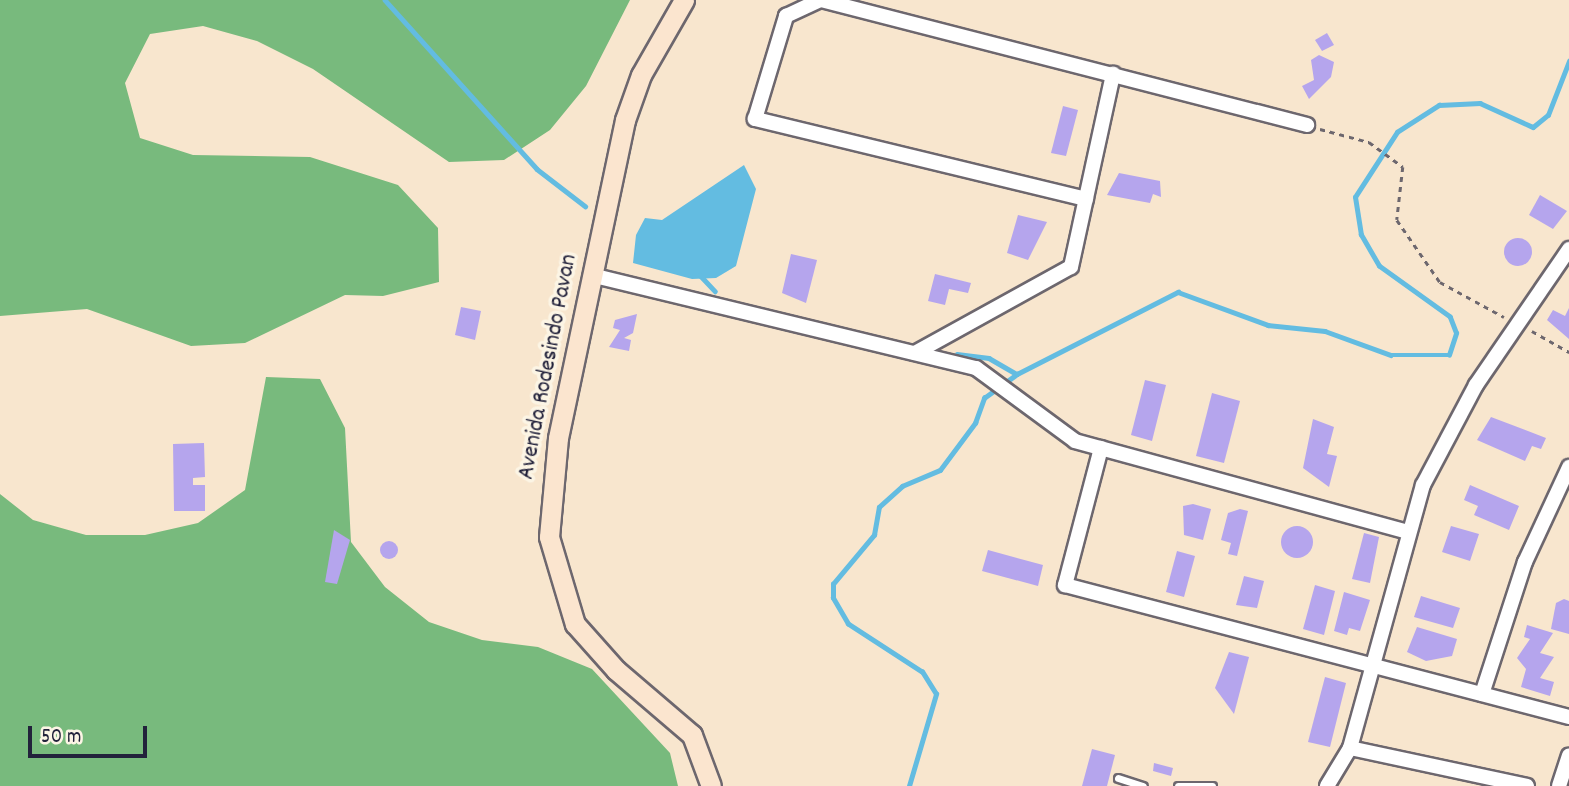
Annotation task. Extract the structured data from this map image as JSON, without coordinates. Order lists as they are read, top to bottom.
{
  "streets": {
    "main road": ["Avenida Rodesindo Pavan"]
  },
  "scale_bar": "50 m"
}
